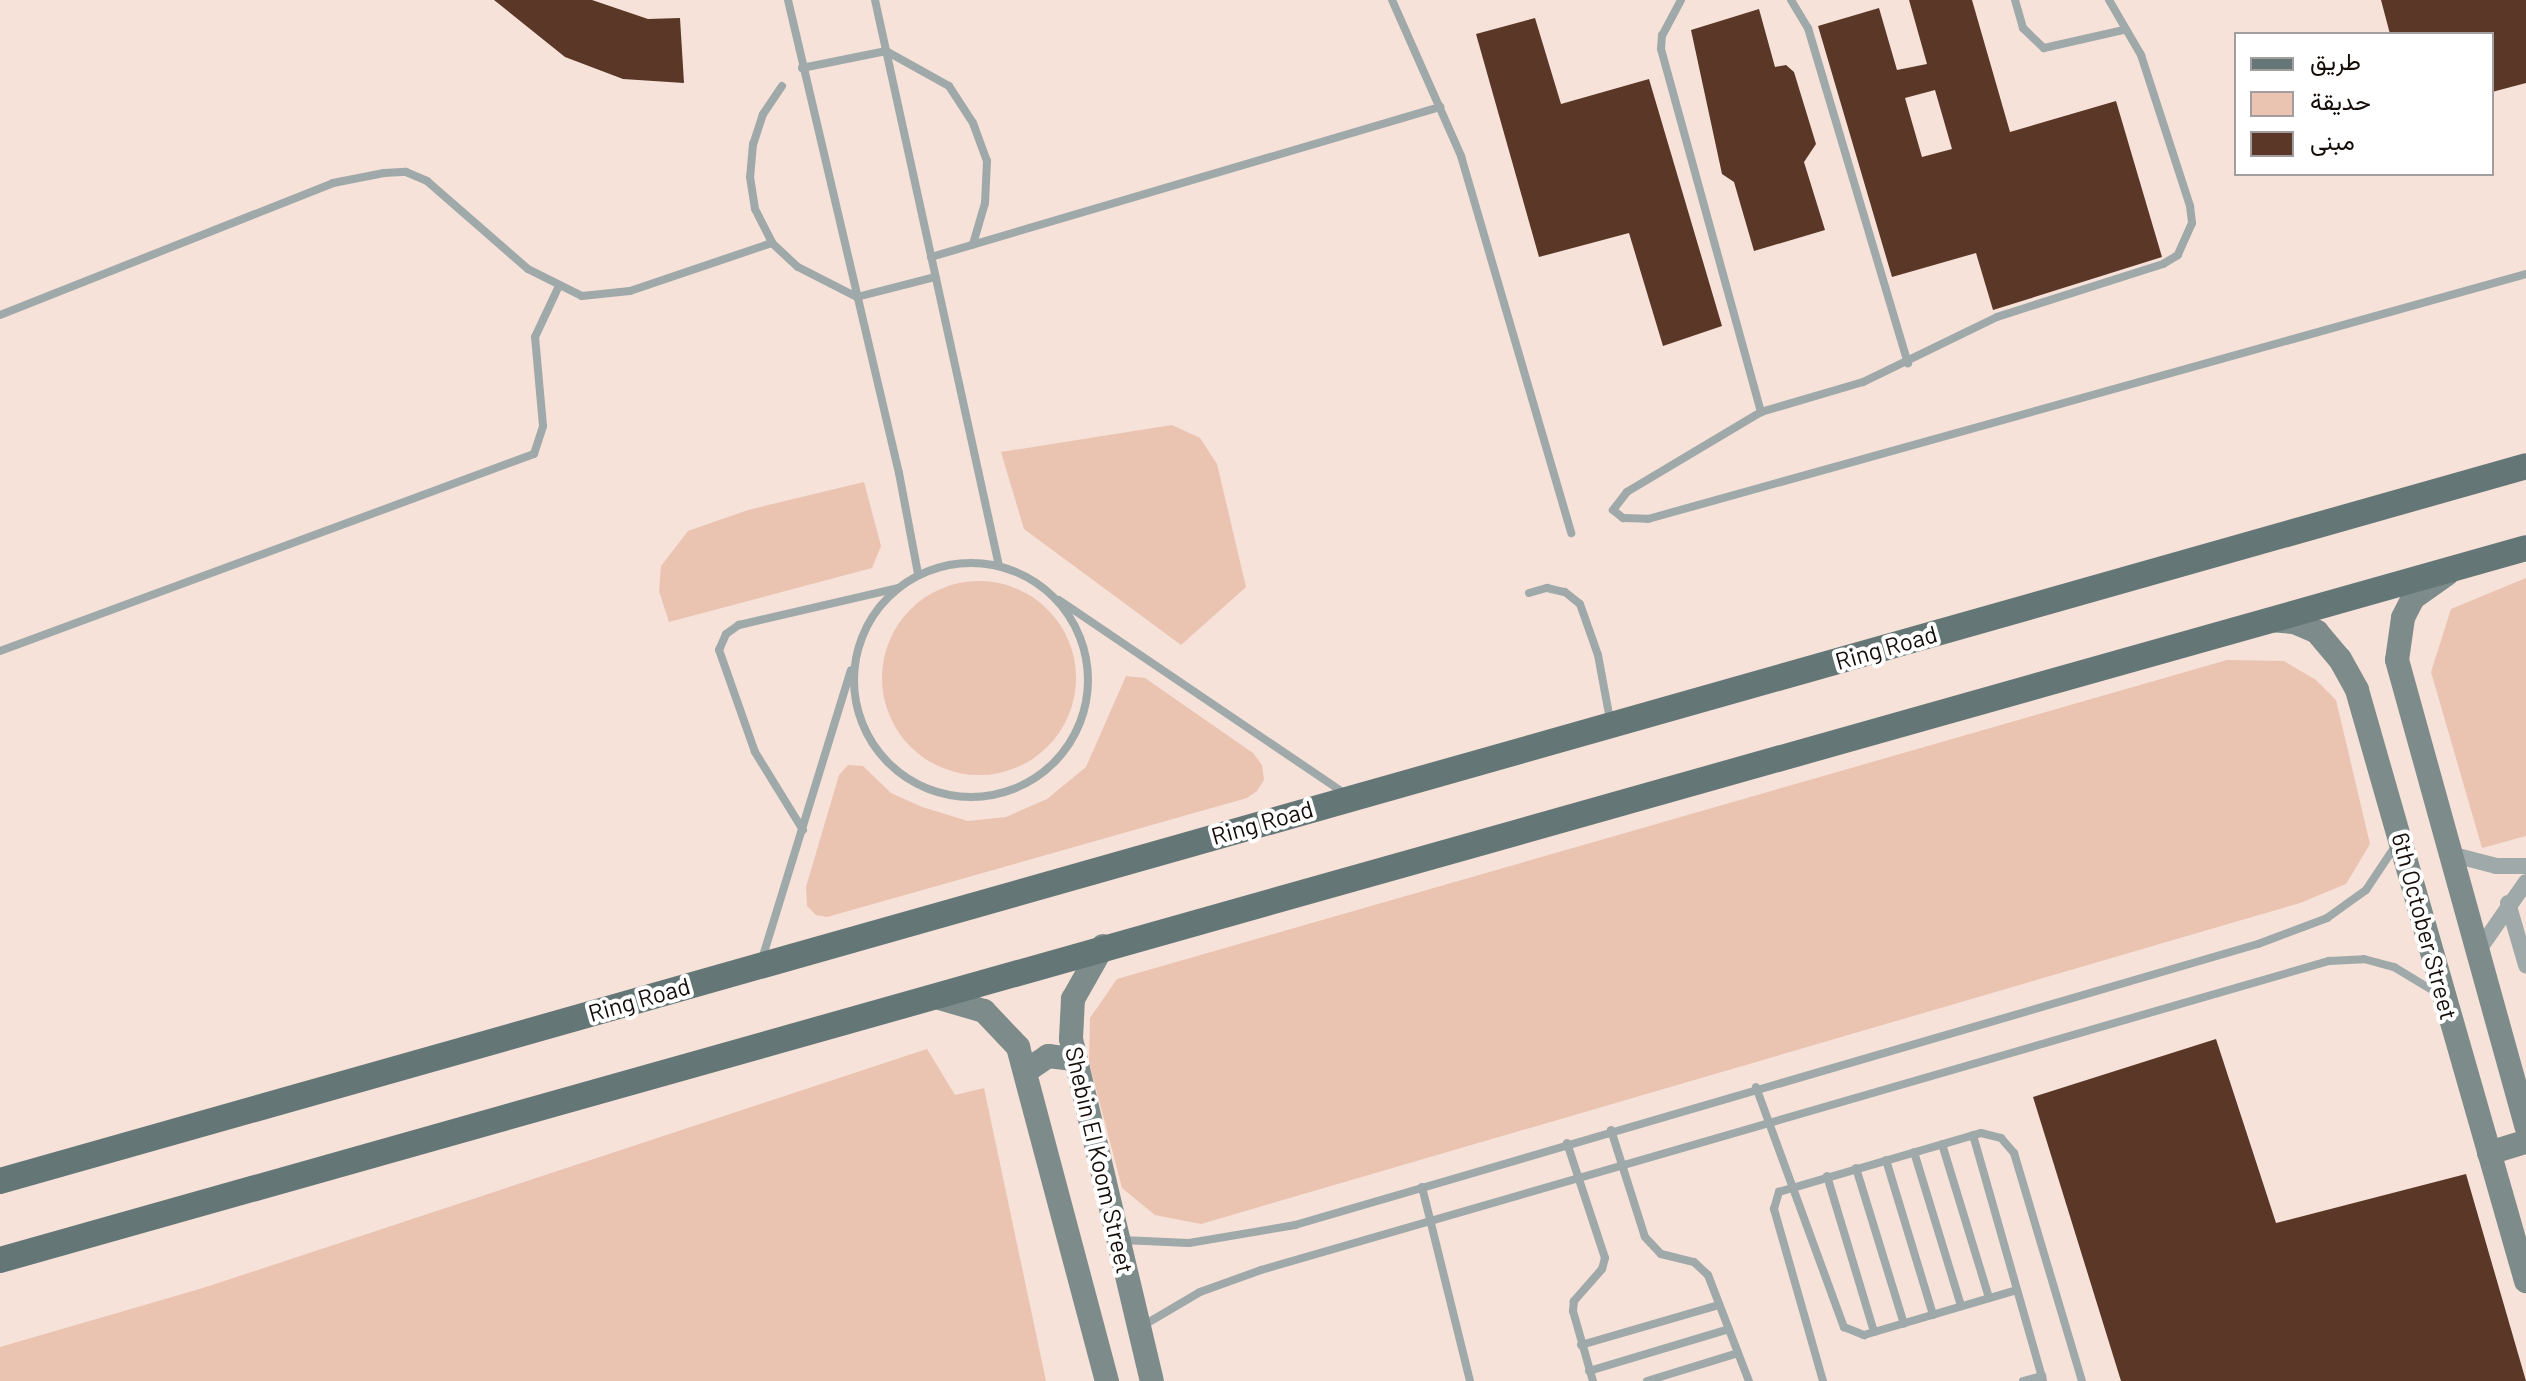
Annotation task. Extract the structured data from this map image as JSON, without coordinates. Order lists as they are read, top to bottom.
{
  "streets": {
    "main road": ["Ring Road"],
    "street": ["6th October Street", "Shebin El Koom Street"]
  },
  "legend": ["طريق", "حديقة", "مبنى"]
}
